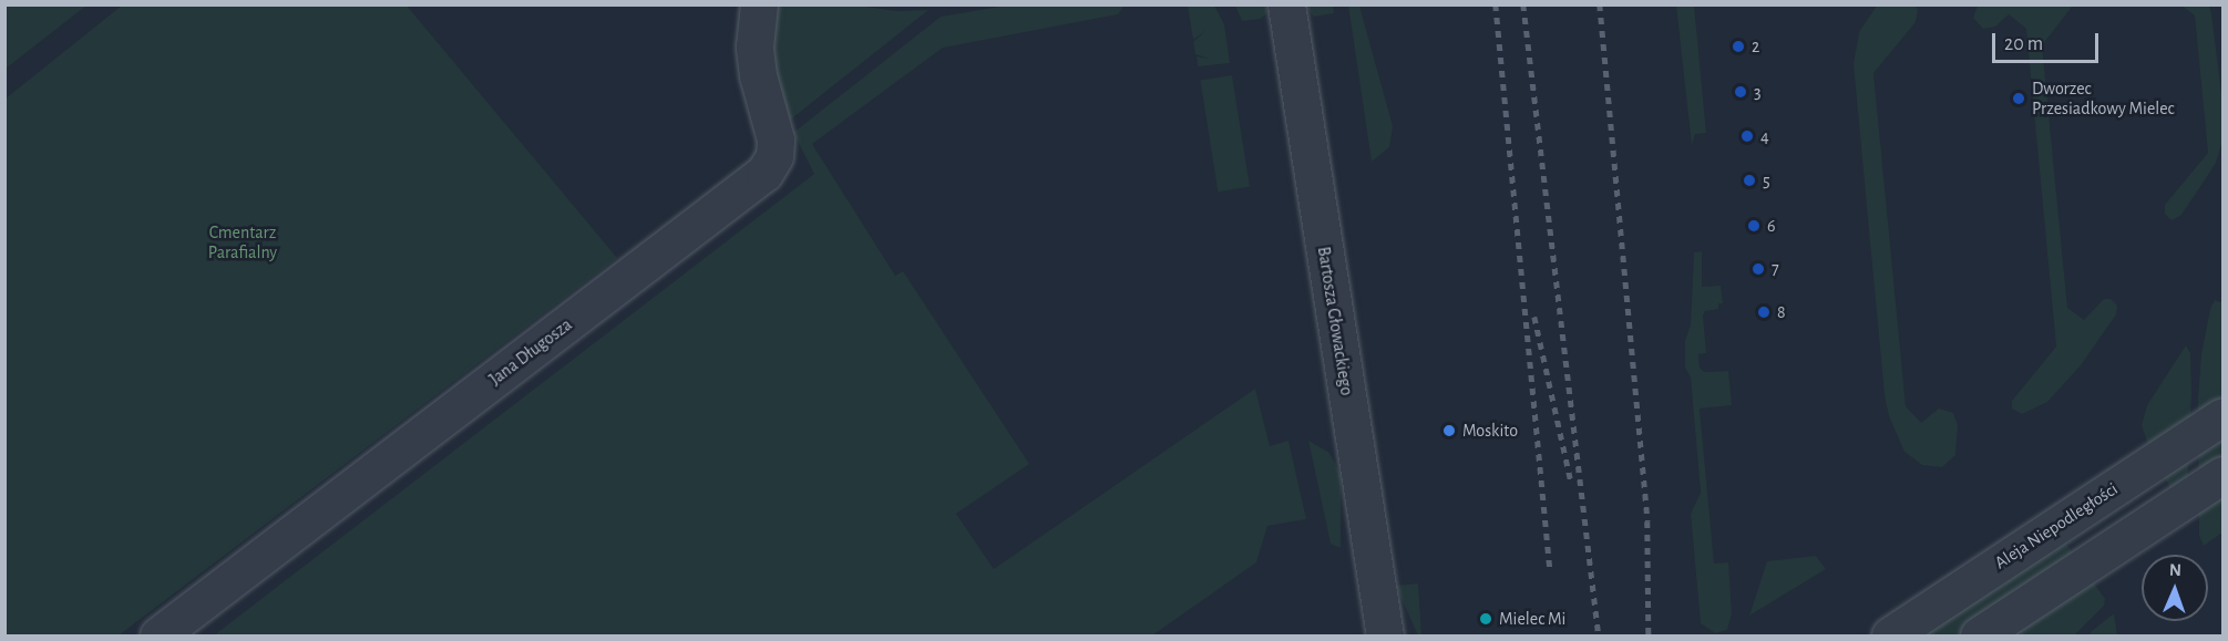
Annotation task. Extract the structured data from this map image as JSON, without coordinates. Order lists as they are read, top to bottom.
{
  "streets": {
    "street": ["Bartosza Głowackiego", "Jana Długosza", "Aleja Niepodległości"]
  },
  "parks": ["Cmentarz Parafialny"],
  "places": [
    "2",
    "3",
    "Dworzec Przesiadkowy Mielec",
    "4",
    "5",
    "6",
    "7",
    "8",
    "Moskito",
    "Mielec Mi"
  ],
  "scale_bar": "20 m",
  "north": "top"
}
